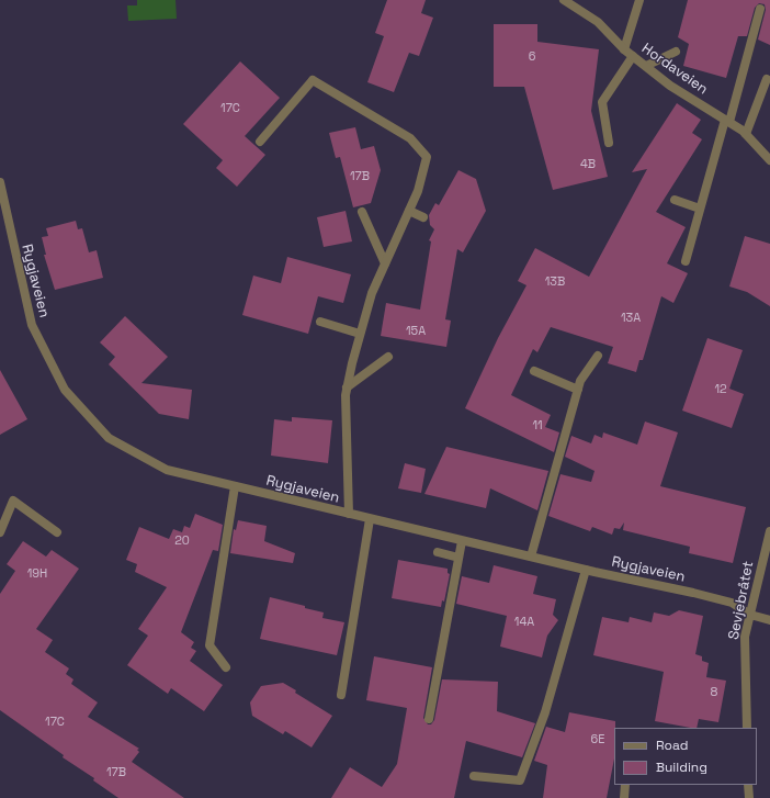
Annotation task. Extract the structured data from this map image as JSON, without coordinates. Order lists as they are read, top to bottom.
{
  "streets": {
    "street": ["Hordaveien", "Rygjaveien", "Sevjebråtet"]
  },
  "crossings": [
    ["Rygjaveien", "Sevjebråtet"]
  ],
  "house_numbers": [
    "6",
    "17C",
    "4B",
    "17B",
    "13B",
    "13A",
    "15A",
    "12",
    "11",
    "20",
    "19H",
    "14A",
    "8",
    "17C",
    "6E",
    "17B"
  ],
  "legend": ["Road", "Building"]
}
